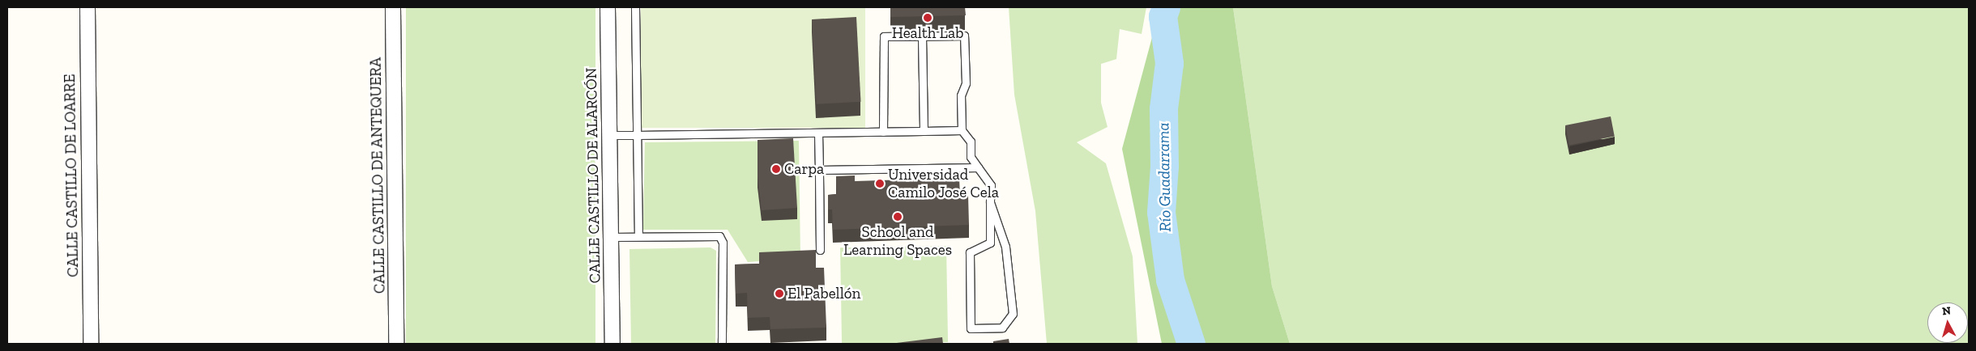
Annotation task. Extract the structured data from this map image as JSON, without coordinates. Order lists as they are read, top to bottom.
{
  "streets": {
    "street": ["CALLE CASTILLO DE LOARRE", "CALLE CASTILLO DE ANTEQUERA", "CALLE CASTILLO DE ALARCÓN"]
  },
  "water": ["Río Guadarrama"],
  "places": [
    "Health Lab",
    "Carpa",
    "Universidad Camilo José Cela",
    "School and Learning Spaces",
    "El Pabellón"
  ],
  "north": "top"
}
